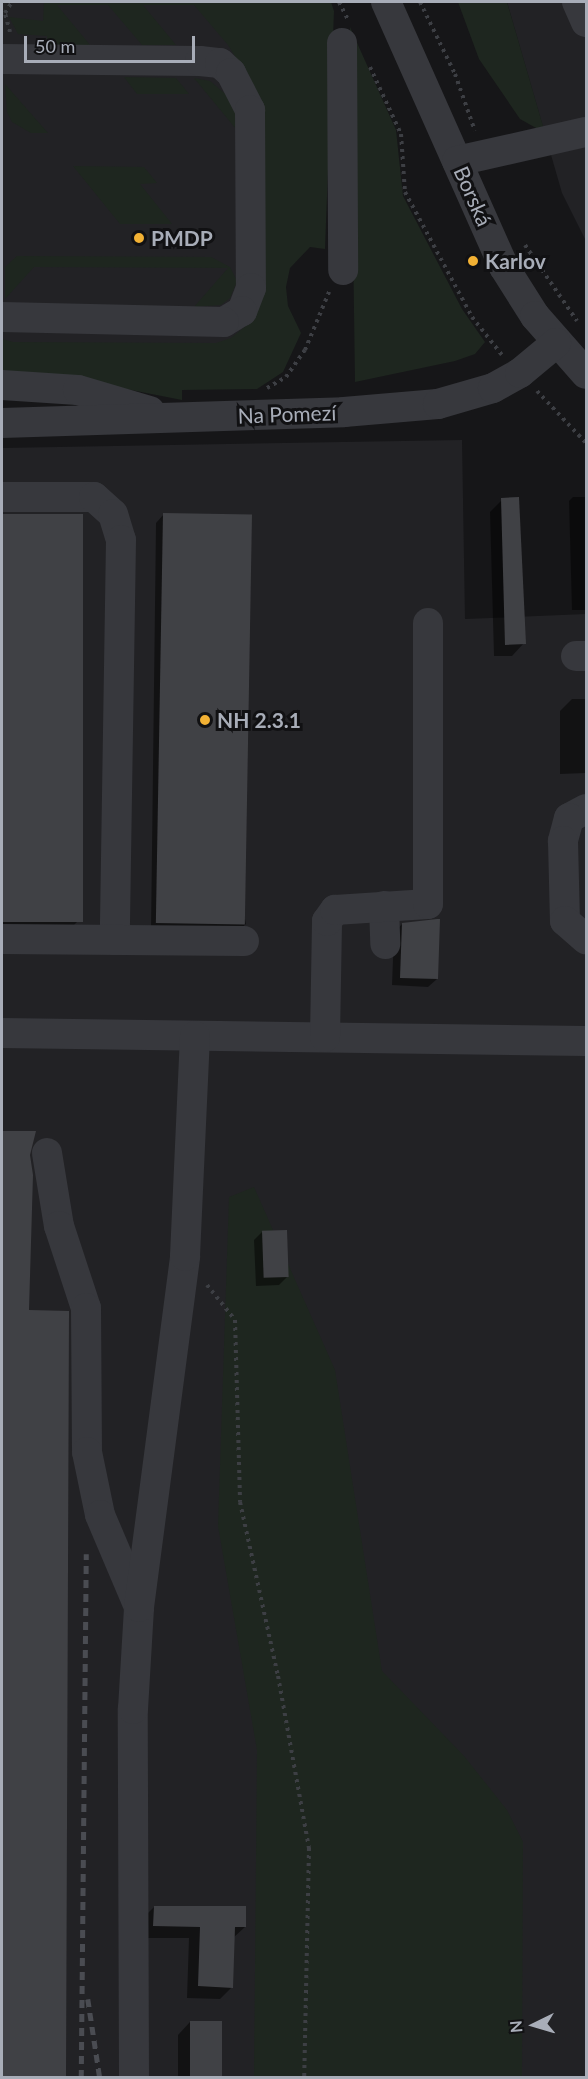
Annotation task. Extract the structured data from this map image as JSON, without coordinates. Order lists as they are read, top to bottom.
{
  "streets": {
    "street": ["Borská", "Na Pomezí"]
  },
  "crossings": [
    ["Borská", "Na Pomezí"]
  ],
  "places": ["PMDP", "Karlov", "NH 2.3.1"],
  "scale_bar": "50 m",
  "north": "left"
}
